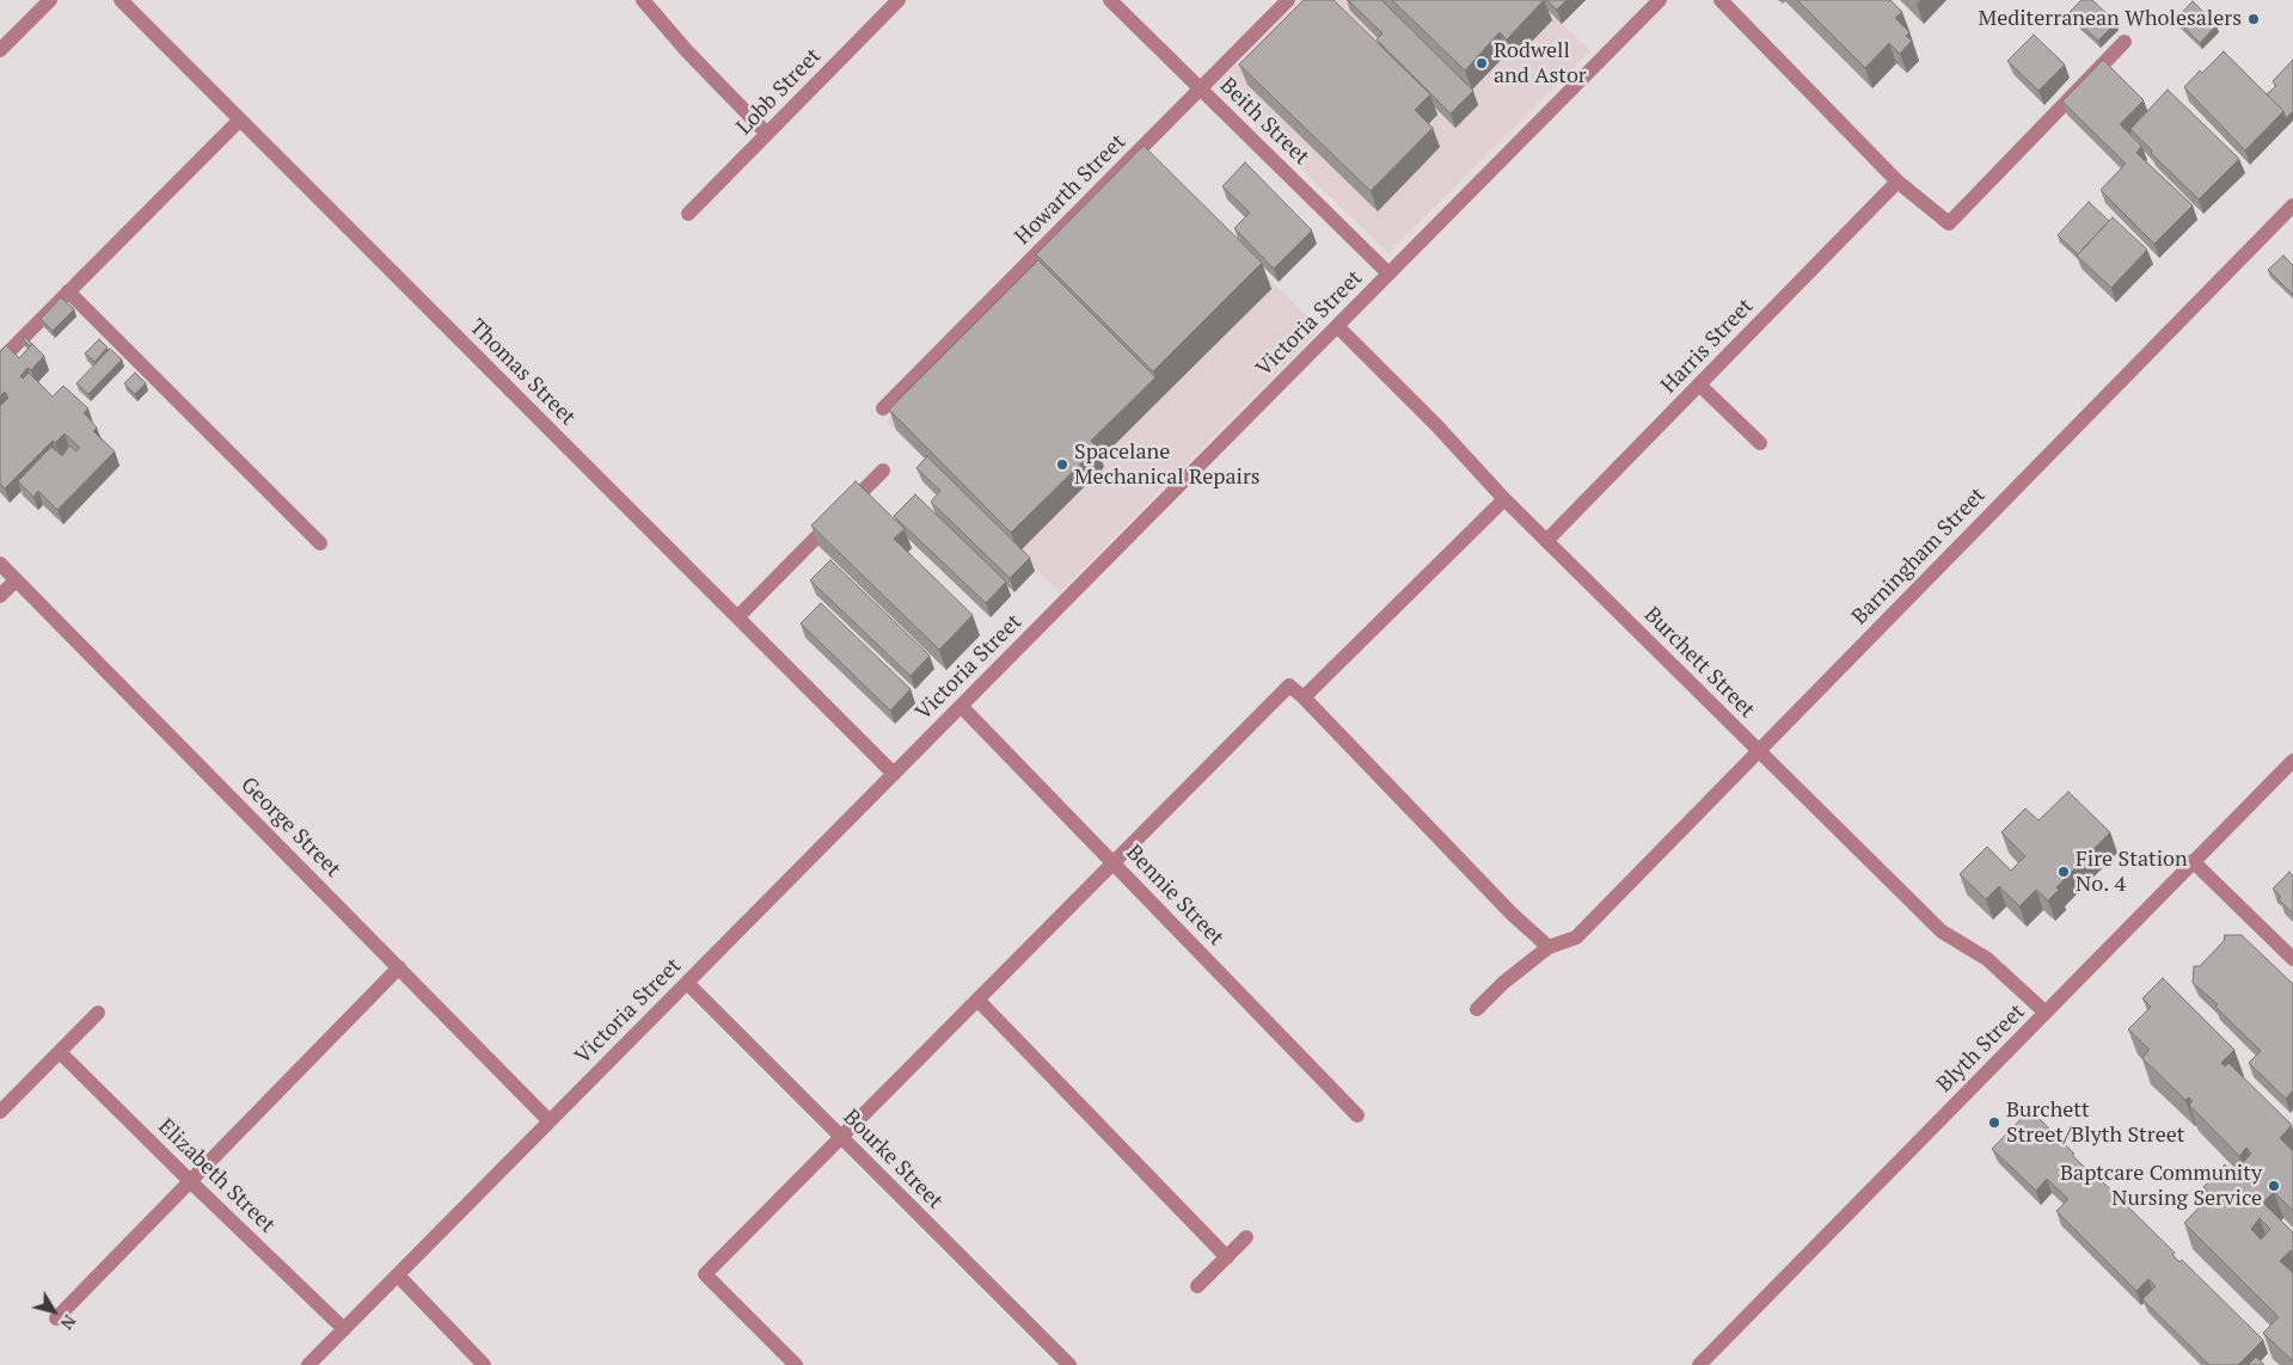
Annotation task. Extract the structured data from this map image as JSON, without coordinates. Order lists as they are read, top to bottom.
{
  "streets": {
    "street": [
      "Lobb Street",
      "Beith Street",
      "Howarth Street",
      "Victoria Street",
      "Harris Street",
      "Thomas Street",
      "Barningham Street",
      "Burchett Street",
      "George Street",
      "Bennie Street",
      "Blyth Street",
      "Bourke Street",
      "Elizabeth Street"
    ]
  },
  "crossings": [
    ["Beith Street", "Howarth Street"],
    ["Beith Street", "Victoria Street"],
    ["Victoria Street", "Thomas Street"],
    ["Victoria Street", "Burchett Street"],
    ["Victoria Street", "George Street"],
    ["Victoria Street", "Bennie Street"],
    ["Victoria Street", "Bourke Street"],
    ["Victoria Street", "Elizabeth Street"],
    ["Harris Street", "Burchett Street"],
    ["Barningham Street", "Burchett Street"],
    ["Burchett Street", "Blyth Street"]
  ],
  "places": [
    "Mediterranean Wholesalers",
    "Rodwell and Astor",
    "Spacelane Mechanical Repairs",
    "Fire Station No. 4",
    "Burchett Street/Blyth Street",
    "Baptcare Community Nursing Service"
  ],
  "north": "bottom right"
}
